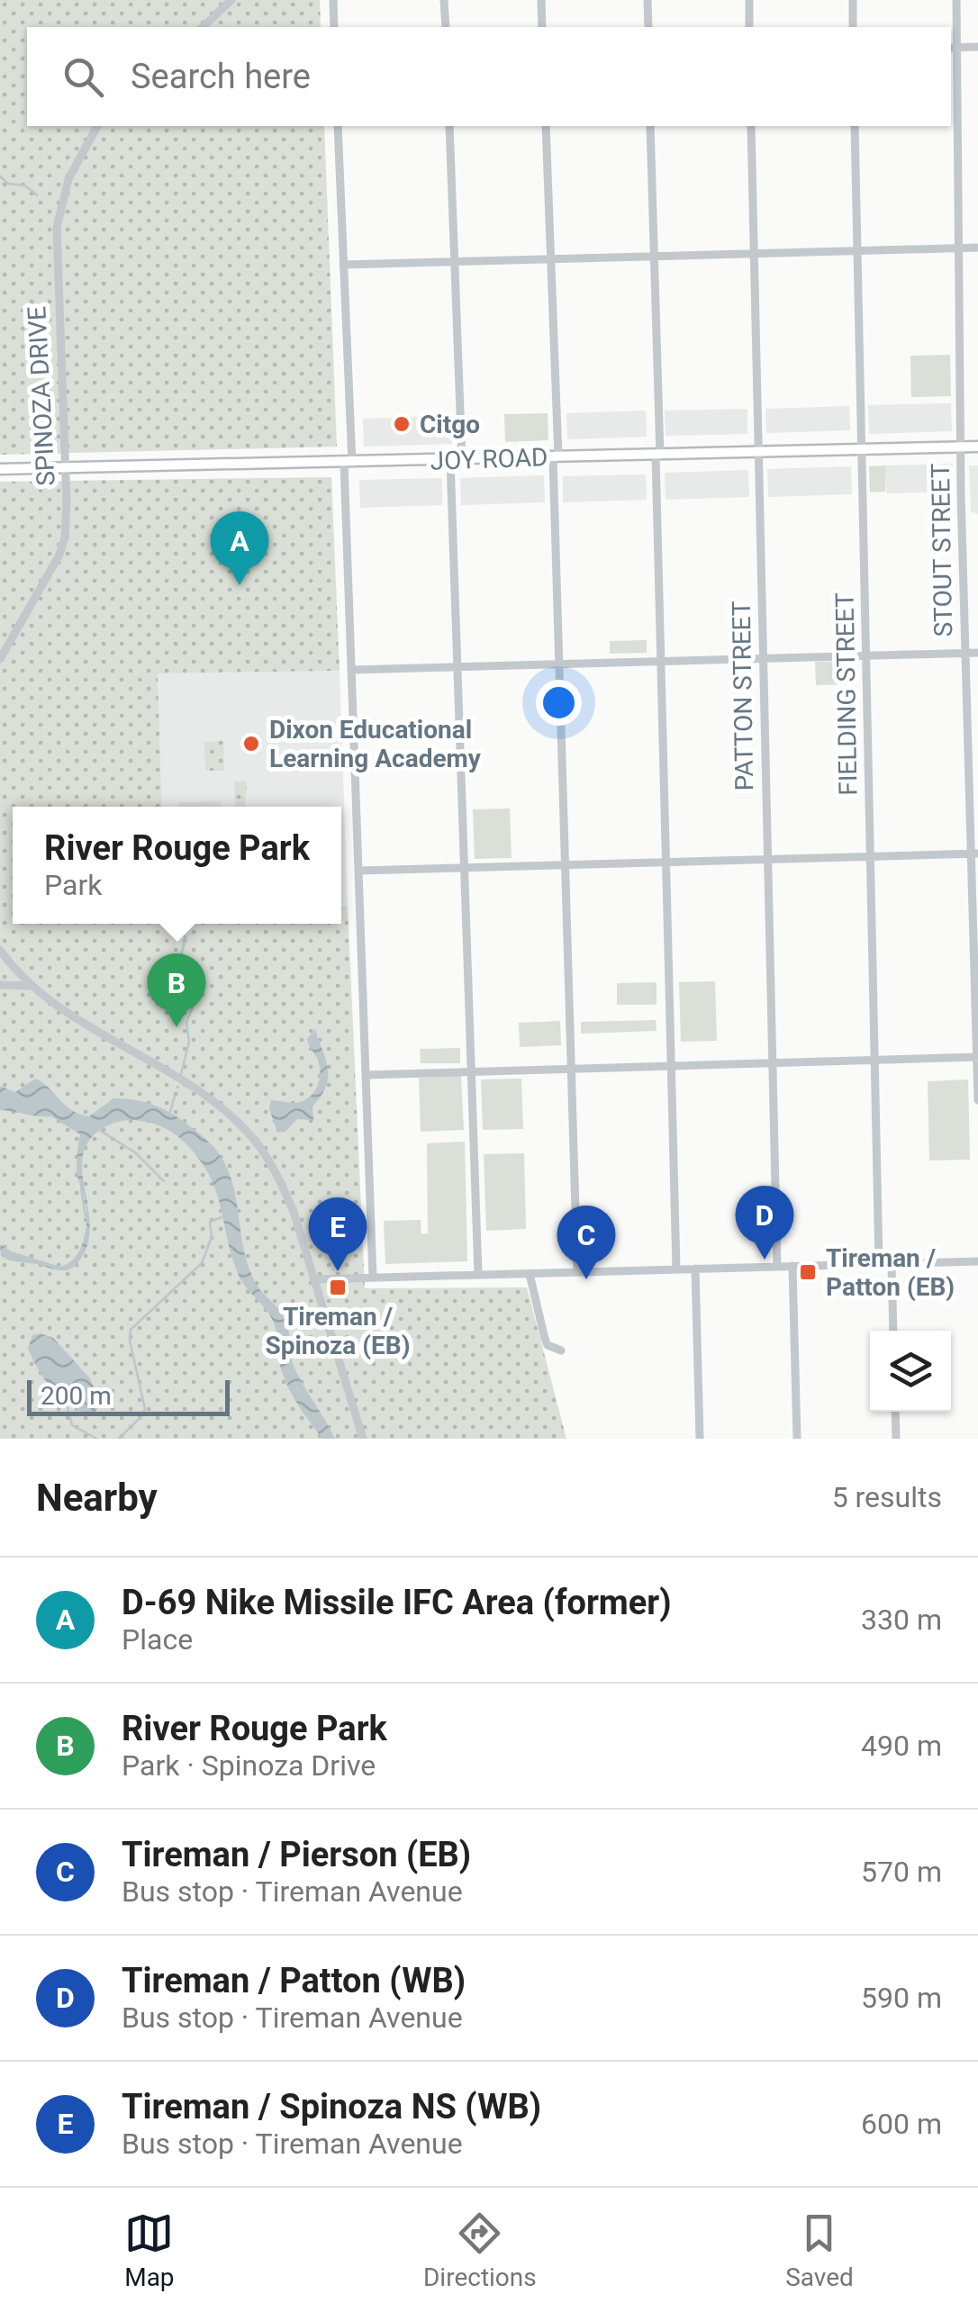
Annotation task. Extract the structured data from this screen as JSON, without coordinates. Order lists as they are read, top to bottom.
{
  "streets": {
    "main road": ["JOY ROAD"],
    "street": [
      "SPINOZA DRIVE",
      "STOUT STREET",
      "FIELDING STREET",
      "PATTON STREET"
    ]
  },
  "crossings": [
    ["SPINOZA DRIVE", "JOY ROAD"],
    ["JOY ROAD", "STOUT STREET"],
    ["JOY ROAD", "FIELDING STREET"],
    ["JOY ROAD", "PATTON STREET"]
  ],
  "places": {
    "other": ["Citgo", "Dixon Educational Learning Academy"],
    "transit": ["Tireman / Patton (EB)", "Tireman / Spinoza (EB)"]
  },
  "scale_bar": "200 m",
  "page": {
    "search": "Search here",
    "pins": [
      "A",
      "B",
      "D",
      "E",
      "C"
    ],
    "popup": ["River Rouge Park", "Park"],
    "scale": "200 m",
    "heading": ["Nearby", "5 results"],
    "list": [
      {
        "mark": "A",
        "name": "D-69 Nike Missile IFC Area (former)",
        "note": "Place",
        "value": "330 m"
      },
      {
        "mark": "B",
        "name": "River Rouge Park",
        "note": "Park · Spinoza Drive",
        "value": "490 m"
      },
      {
        "mark": "C",
        "name": "Tireman / Pierson (EB)",
        "note": "Bus stop · Tireman Avenue",
        "value": "570 m"
      },
      {
        "mark": "D",
        "name": "Tireman / Patton (WB)",
        "note": "Bus stop · Tireman Avenue",
        "value": "590 m"
      },
      {
        "mark": "E",
        "name": "Tireman / Spinoza NS (WB)",
        "note": "Bus stop · Tireman Avenue",
        "value": "600 m"
      }
    ],
    "nav": ["Map", "Directions", "Saved"]
  }
}
